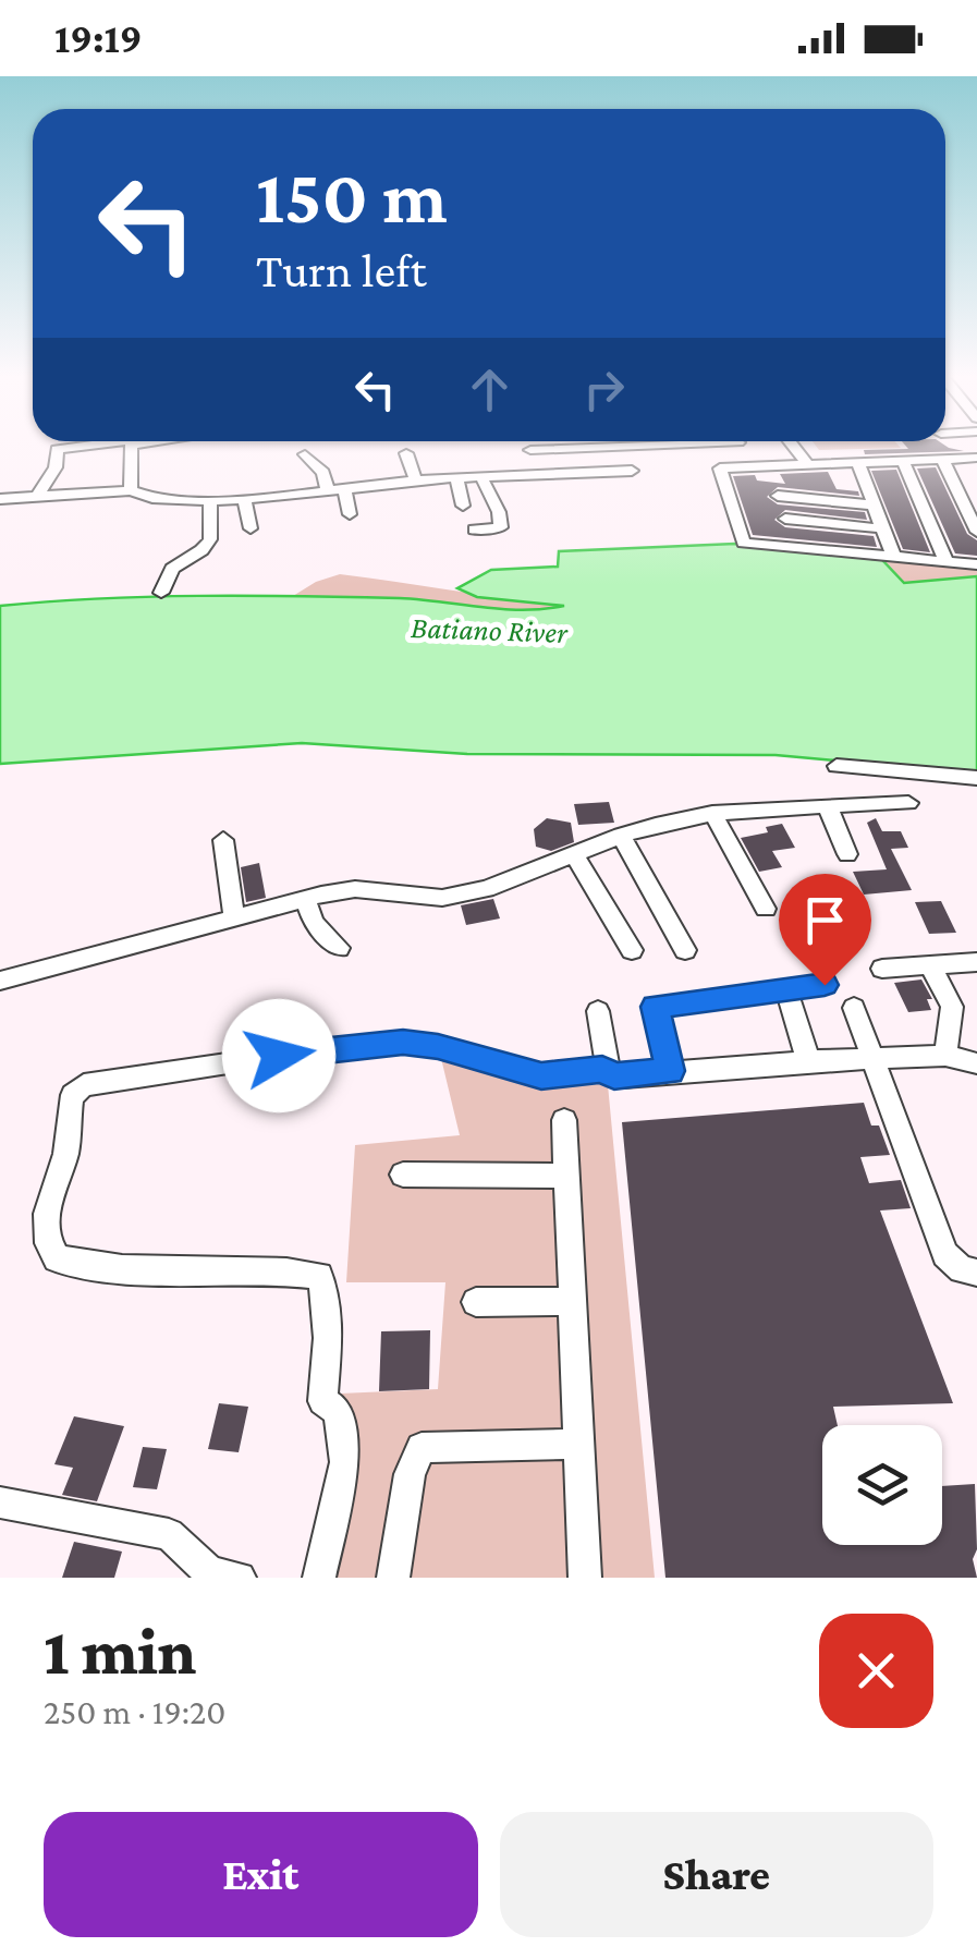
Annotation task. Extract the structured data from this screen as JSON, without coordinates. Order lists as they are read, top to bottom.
{
  "water": ["Batiano River"],
  "page": {
    "status": "19:19",
    "turn": ["150 m", "Turn left"],
    "heading": ["1 min", "250 m · 19:20"],
    "buttons": ["Exit", "Share"]
  }
}
